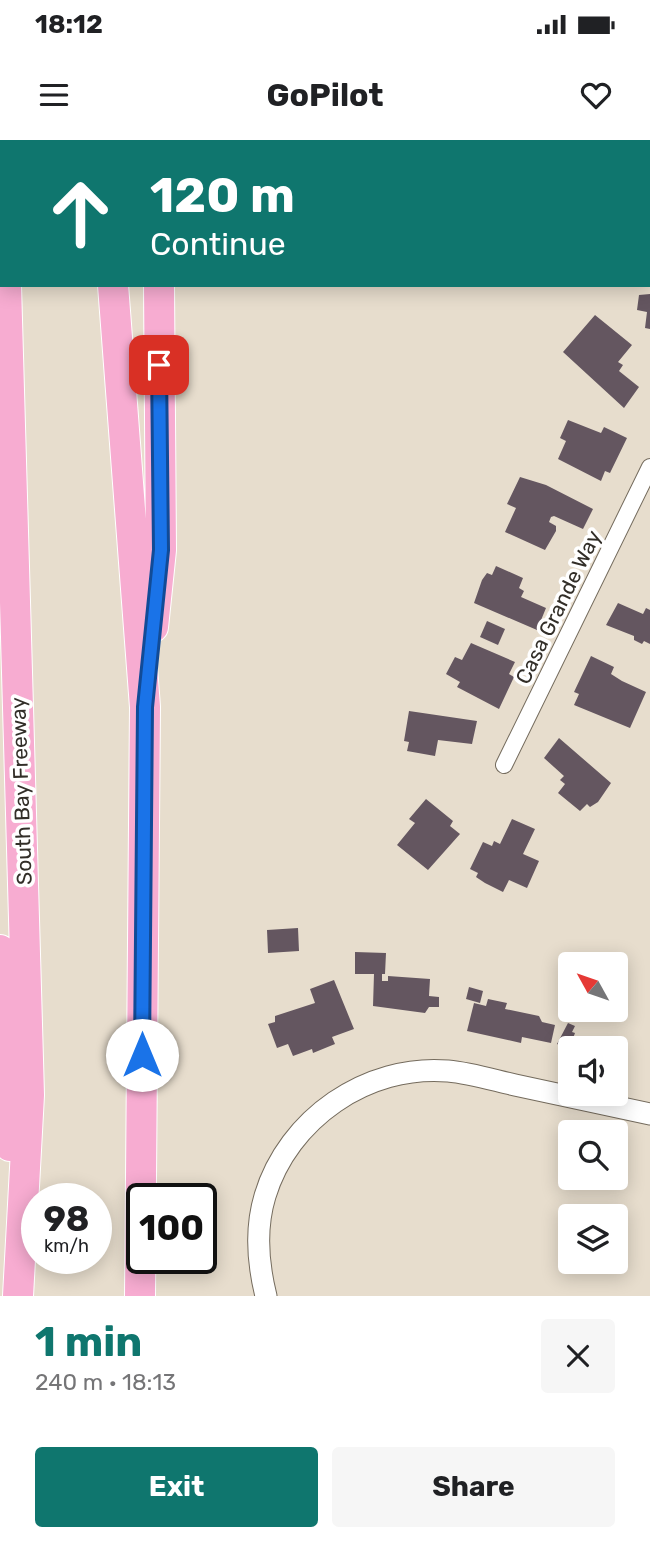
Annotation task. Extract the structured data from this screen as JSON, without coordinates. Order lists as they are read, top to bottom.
{
  "streets": {
    "highway": ["South Bay Freeway"],
    "street": ["Casa Grande Way"]
  },
  "north": "top left",
  "page": {
    "status": "18:12",
    "header": "GoPilot",
    "turn": ["120 m", "Continue"],
    "speed": "98 km/h",
    "limit": "100",
    "heading": ["1 min", "240 m · 18:13"],
    "buttons": ["Exit", "Share"]
  }
}
